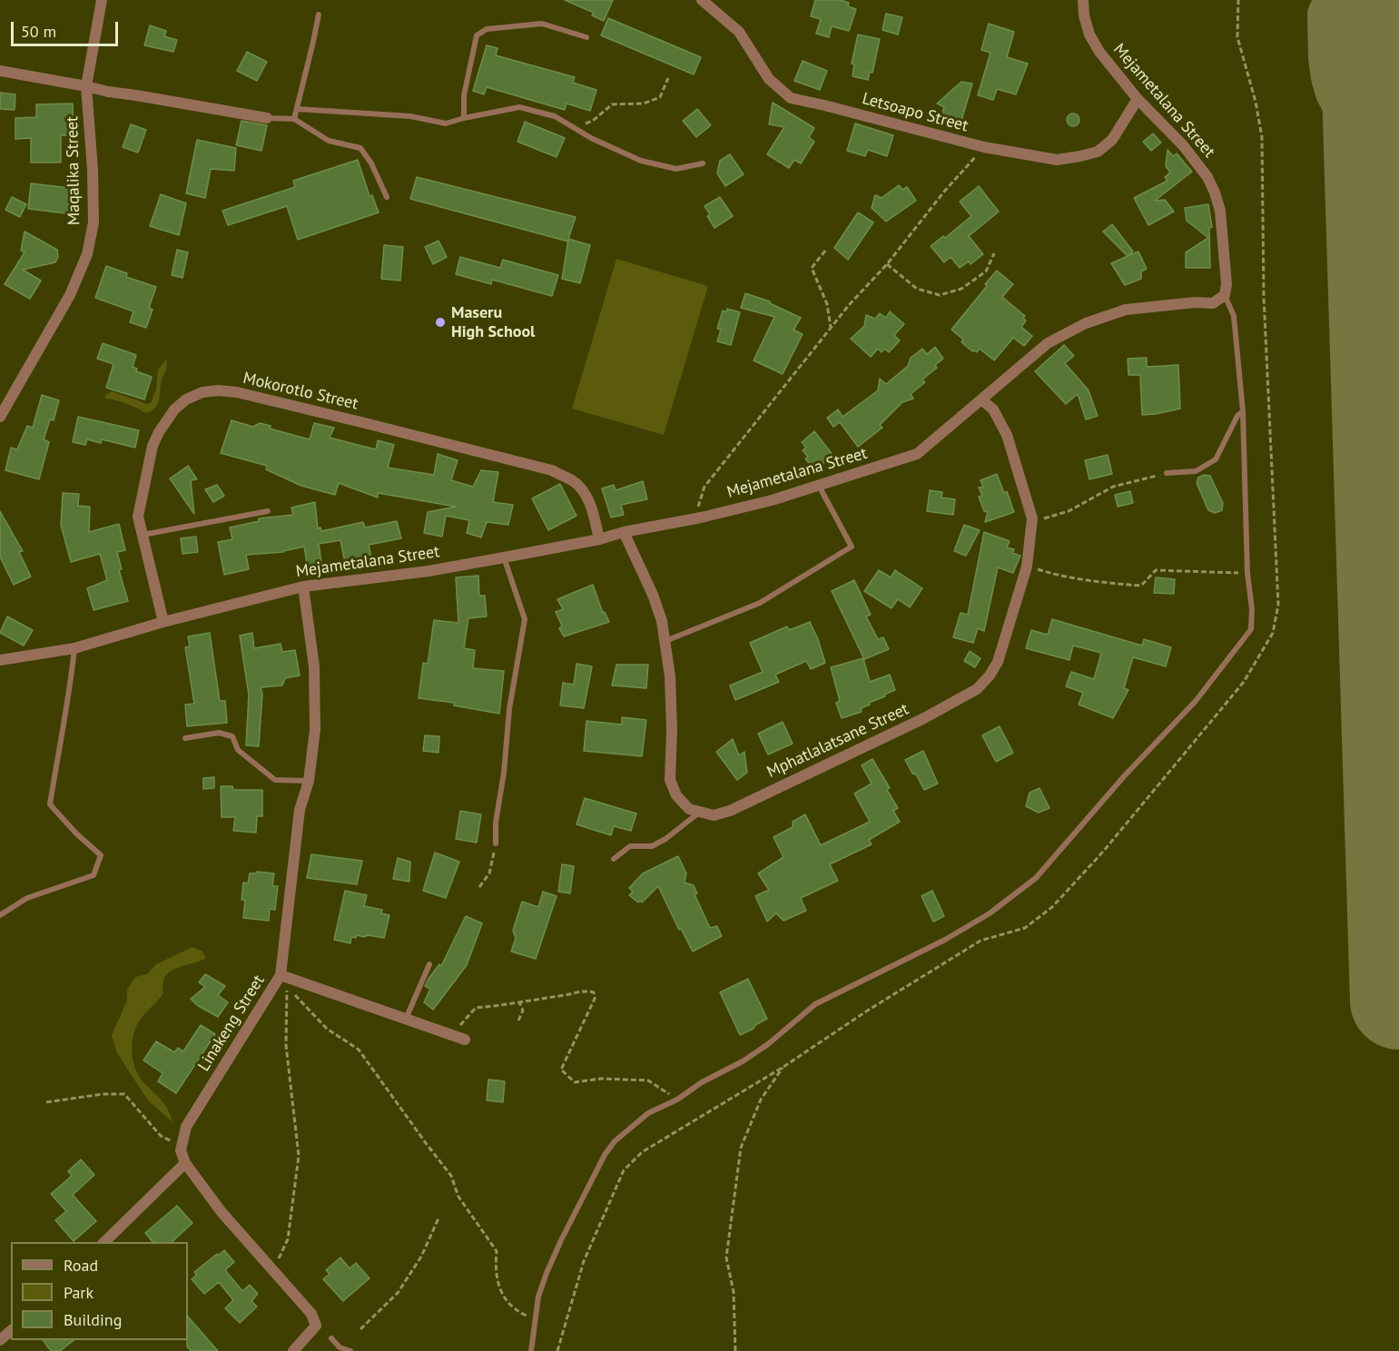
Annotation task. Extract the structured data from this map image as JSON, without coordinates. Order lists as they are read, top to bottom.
{
  "streets": {
    "street": [
      "Mejametalana Street",
      "Letsoapo Street",
      "Maqalika Street",
      "Mokorotlo Street",
      "Mphatlalatsane Street",
      "Linakeng Street"
    ]
  },
  "crossings": [
    ["Mejametalana Street", "Letsoapo Street"],
    ["Mejametalana Street", "Mokorotlo Street"],
    ["Mejametalana Street", "Mphatlalatsane Street"],
    ["Mejametalana Street", "Linakeng Street"]
  ],
  "places": ["Maseru High School"],
  "legend": ["Road", "Park", "Building"],
  "scale_bar": "50 m"
}
